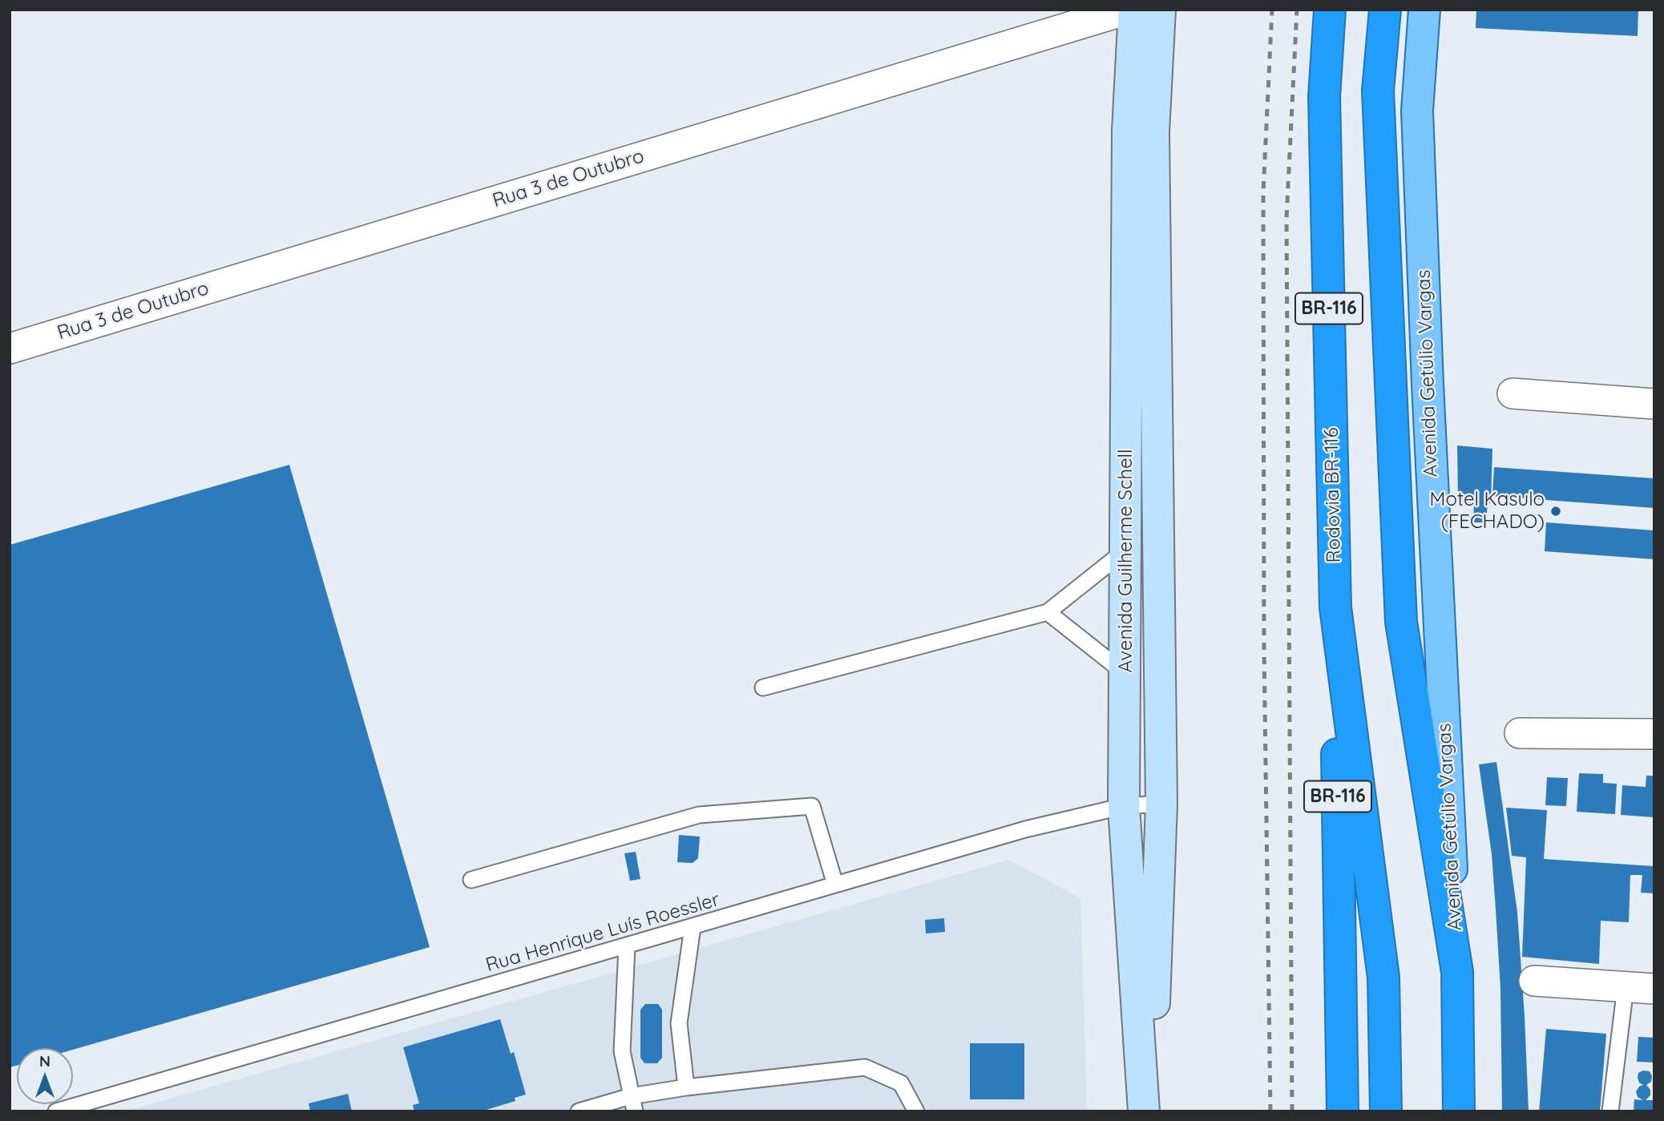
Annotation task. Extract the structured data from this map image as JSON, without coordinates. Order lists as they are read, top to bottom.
{
  "streets": {
    "highway": ["BR-116", "Rodovia BR-116"],
    "main road": ["Avenida Getúlio Vargas", "Avenida Guilherme Schell"],
    "street": ["Rua 3 de Outubro"],
    "lane": ["Rua Henrique Luís Roessler"]
  },
  "crossings": [
    ["BR-116", "Avenida Getúlio Vargas"],
    ["BR-116", "Rodovia BR-116"],
    ["Avenida Guilherme Schell", "Rua Henrique Luís Roessler"]
  ],
  "places": ["Motel Kasulo (FECHADO)"],
  "north": "top"
}
